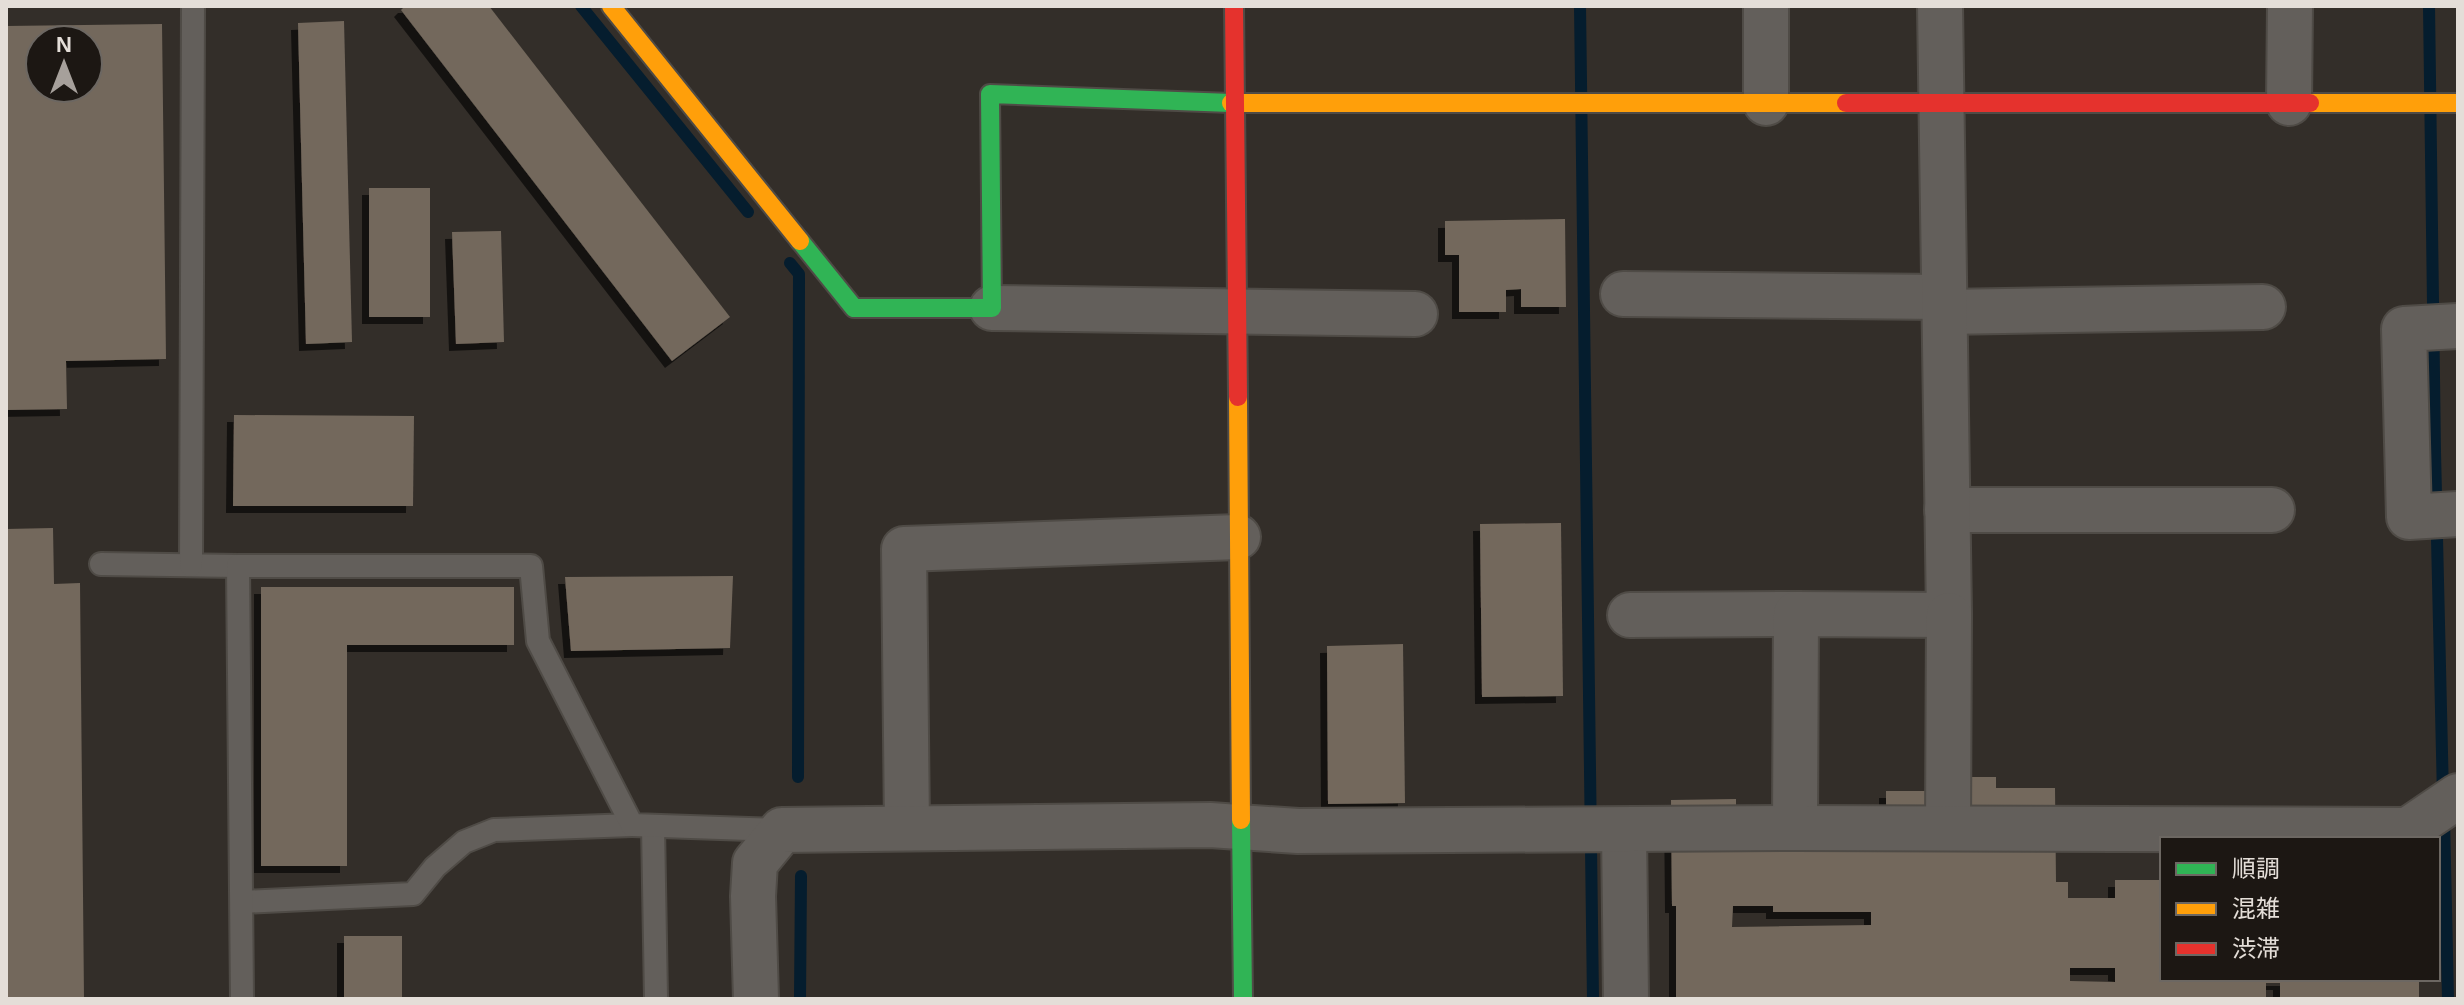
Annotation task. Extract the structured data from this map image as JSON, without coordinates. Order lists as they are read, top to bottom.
{
  "legend": ["順調", "混雑", "渋滞"],
  "north": "top"
}
